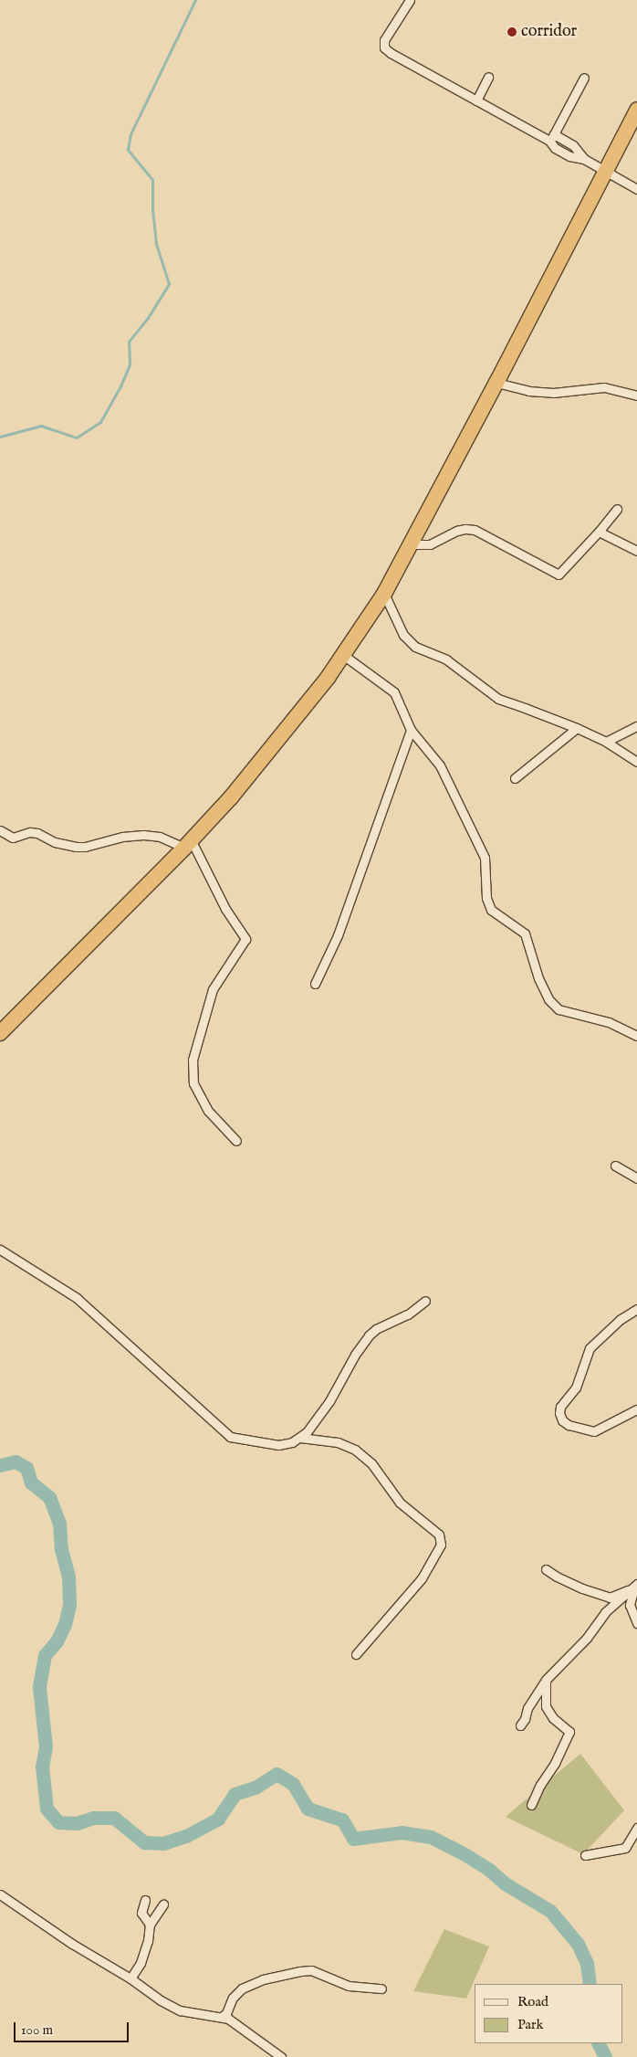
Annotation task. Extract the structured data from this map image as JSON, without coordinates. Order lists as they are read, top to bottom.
{
  "places": ["corridor"],
  "legend": ["Road", "Park"],
  "scale_bar": "100 m"
}
